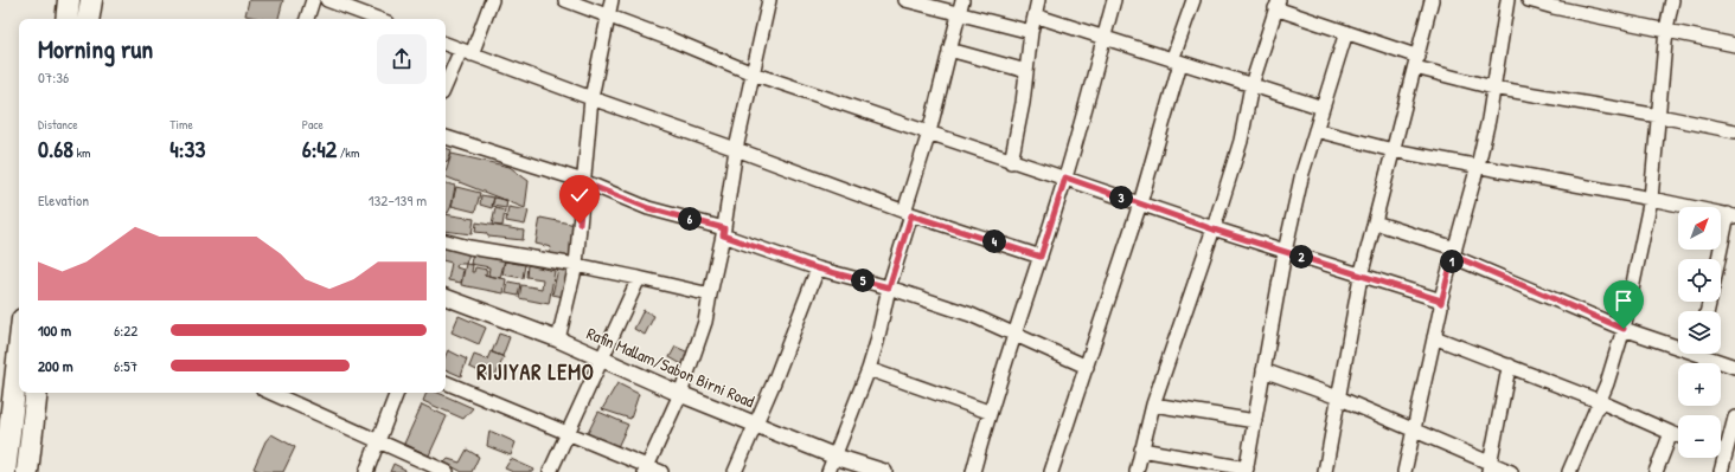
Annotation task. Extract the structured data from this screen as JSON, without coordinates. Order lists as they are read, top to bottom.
{
  "streets": {
    "street": ["Rafin Mallam/Sabon Birni Road"]
  },
  "districts": ["RIJIYAR LEMO"],
  "north": "top right",
  "page": {
    "heading": ["Morning run", "07:36"],
    "stats": [
      ["Distance", "0.68 km"],
      ["Time", "4:33"],
      ["Pace", "6:42 /km"]
    ],
    "chart": ["Elevation", "132–139 m"],
    "pins": [
      "3",
      "6",
      "4",
      "2",
      "1",
      "5"
    ],
    "map_buttons": ["+", "−"],
    "list": [
      {
        "name": "100 m",
        "note": "6:22"
      },
      {
        "name": "200 m",
        "note": "6:57"
      }
    ]
  }
}
